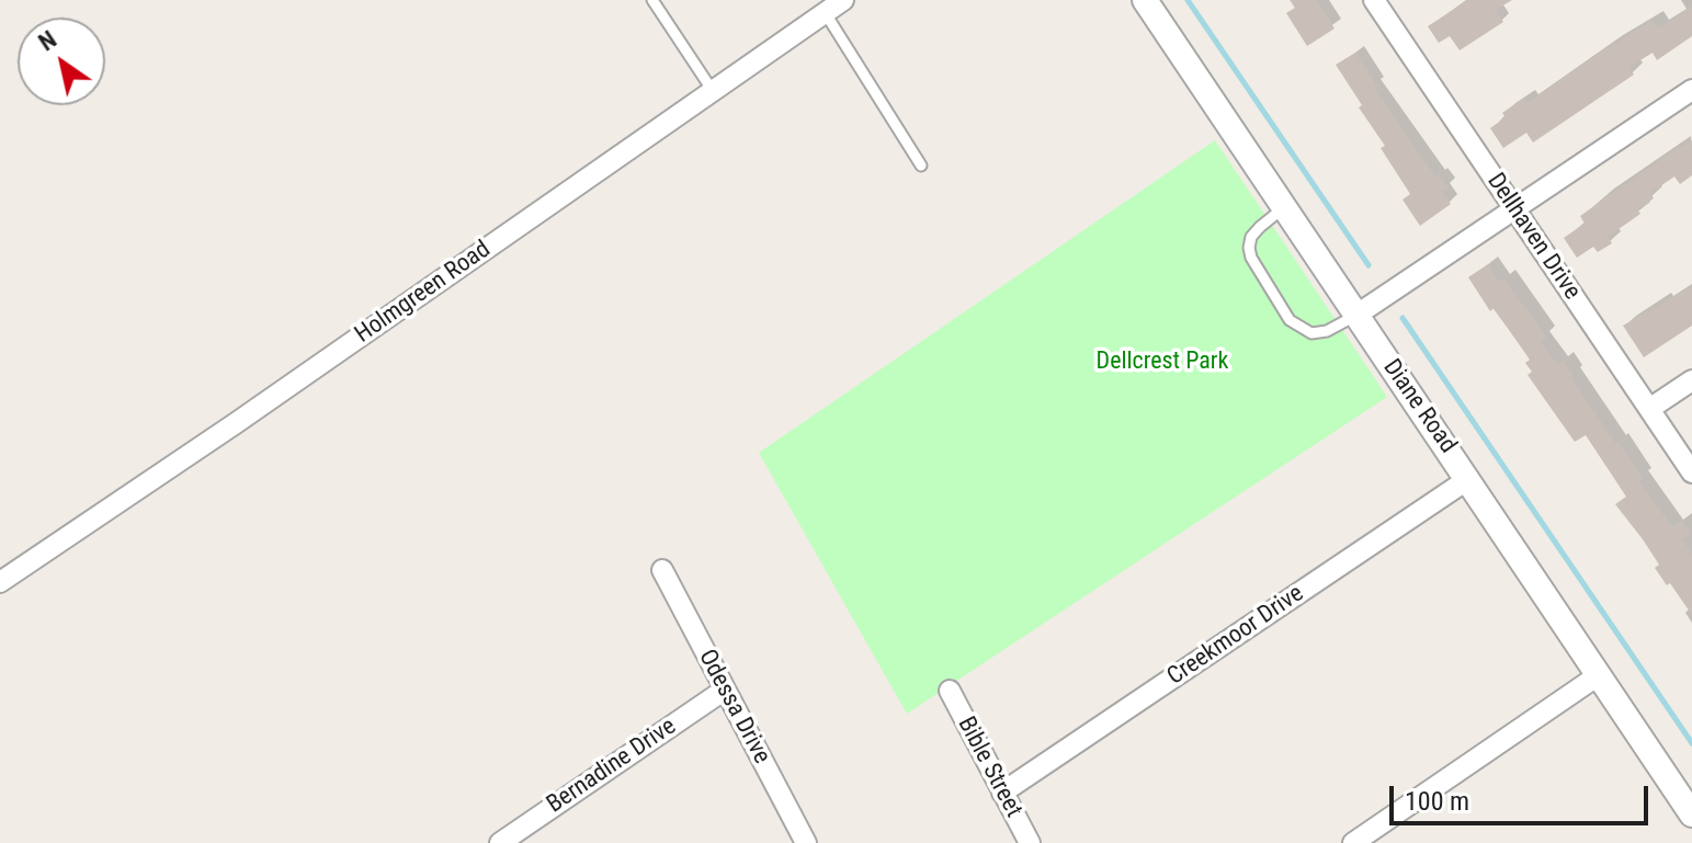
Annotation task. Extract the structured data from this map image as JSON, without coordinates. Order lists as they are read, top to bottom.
{
  "streets": {
    "street": [
      "Dellhaven Drive",
      "Holmgreen Road",
      "Diane Road",
      "Creekmoor Drive",
      "Odessa Drive",
      "Bernadine Drive",
      "Bible Street"
    ]
  },
  "crossings": [
    ["Diane Road", "Creekmoor Drive"],
    ["Creekmoor Drive", "Bible Street"],
    ["Odessa Drive", "Bernadine Drive"]
  ],
  "parks": ["Dellcrest Park"],
  "scale_bar": "100 m",
  "north": "top left"
}
